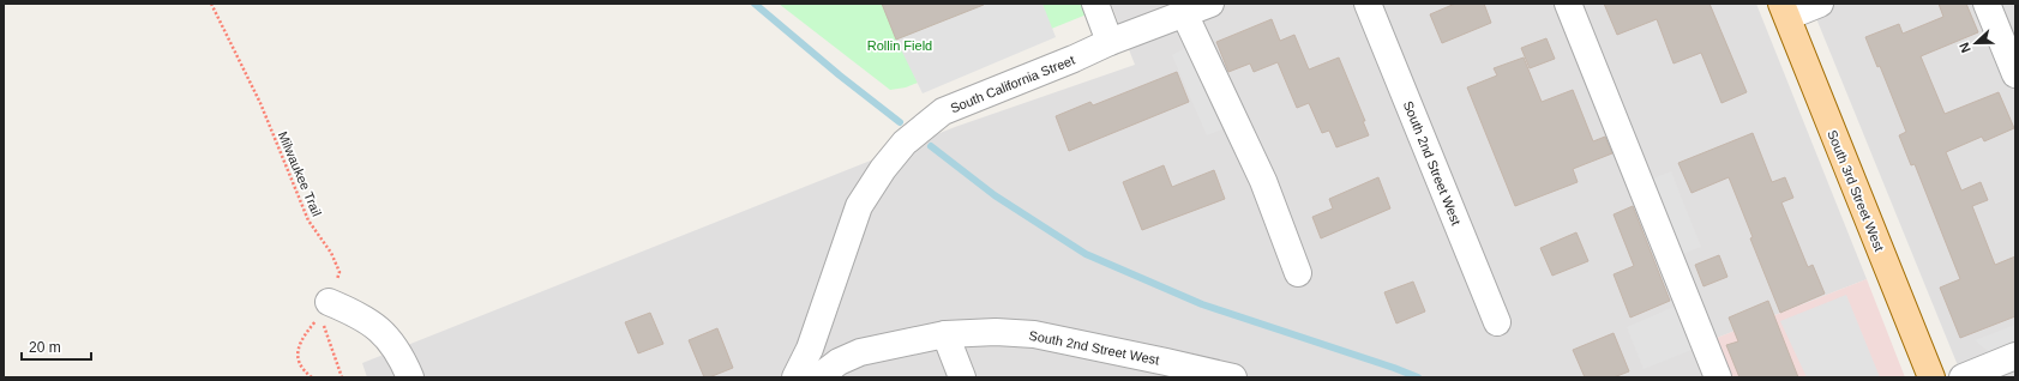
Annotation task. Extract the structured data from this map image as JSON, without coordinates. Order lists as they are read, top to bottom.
{
  "streets": {
    "main road": ["South 3rd Street West"],
    "street": ["South California Street", "South 2nd Street West"],
    "path": ["Milwaukee Trail"]
  },
  "parks": ["Rollin Field"],
  "scale_bar": "20 m",
  "north": "left"
}
